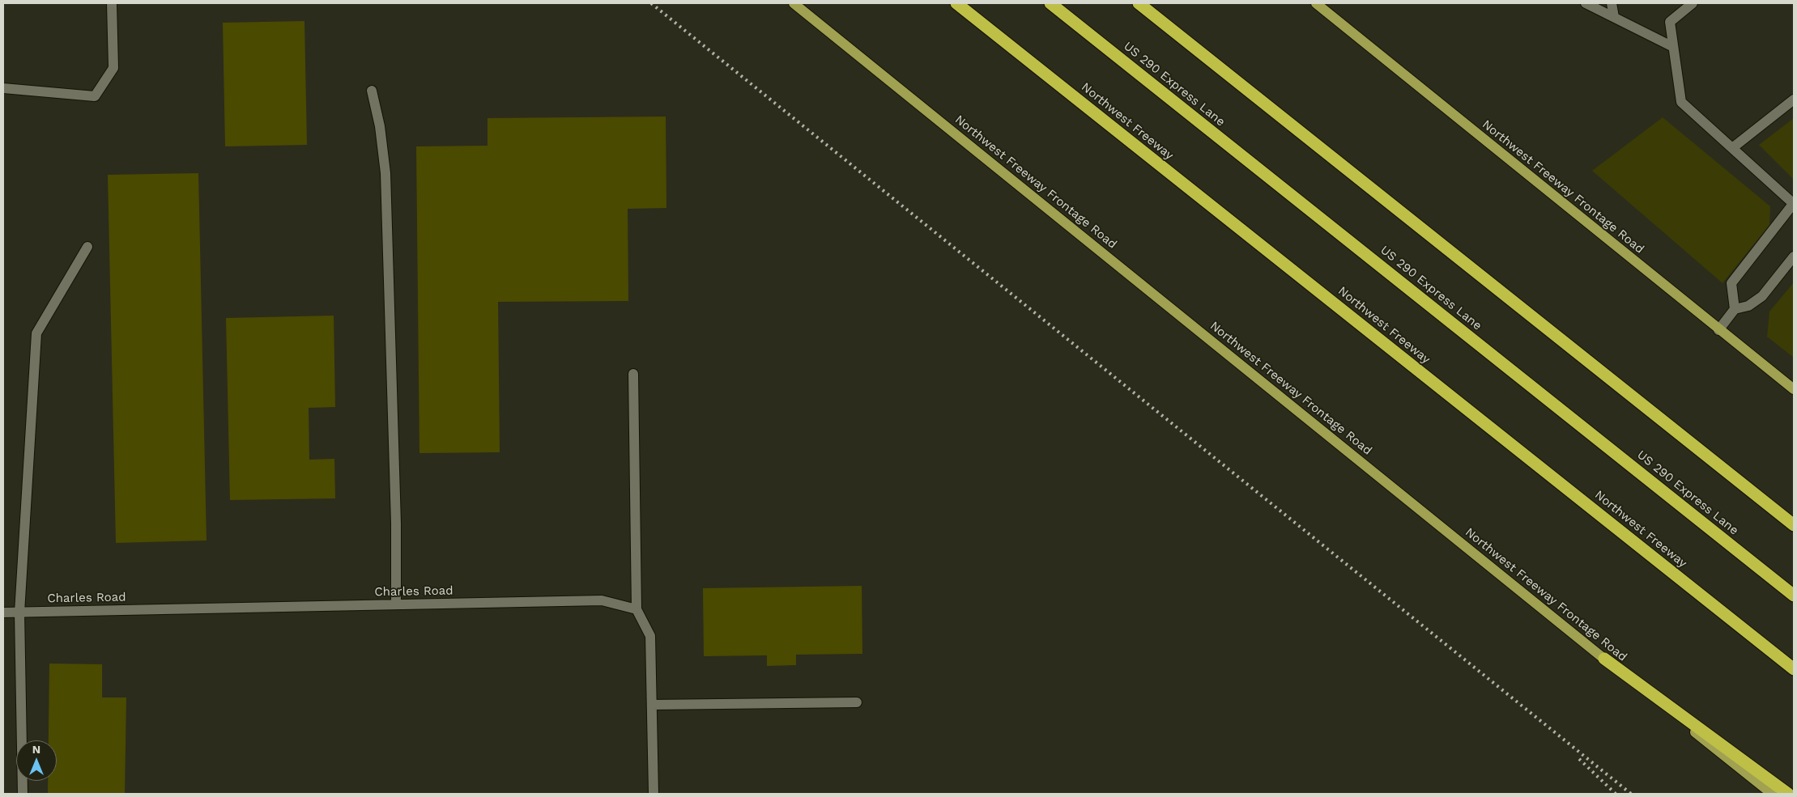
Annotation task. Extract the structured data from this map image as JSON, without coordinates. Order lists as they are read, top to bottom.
{
  "streets": {
    "highway": ["US 290 Express Lane", "Northwest Freeway"],
    "main road": ["Northwest Freeway Frontage Road"],
    "street": ["Charles Road"]
  },
  "north": "top"
}
